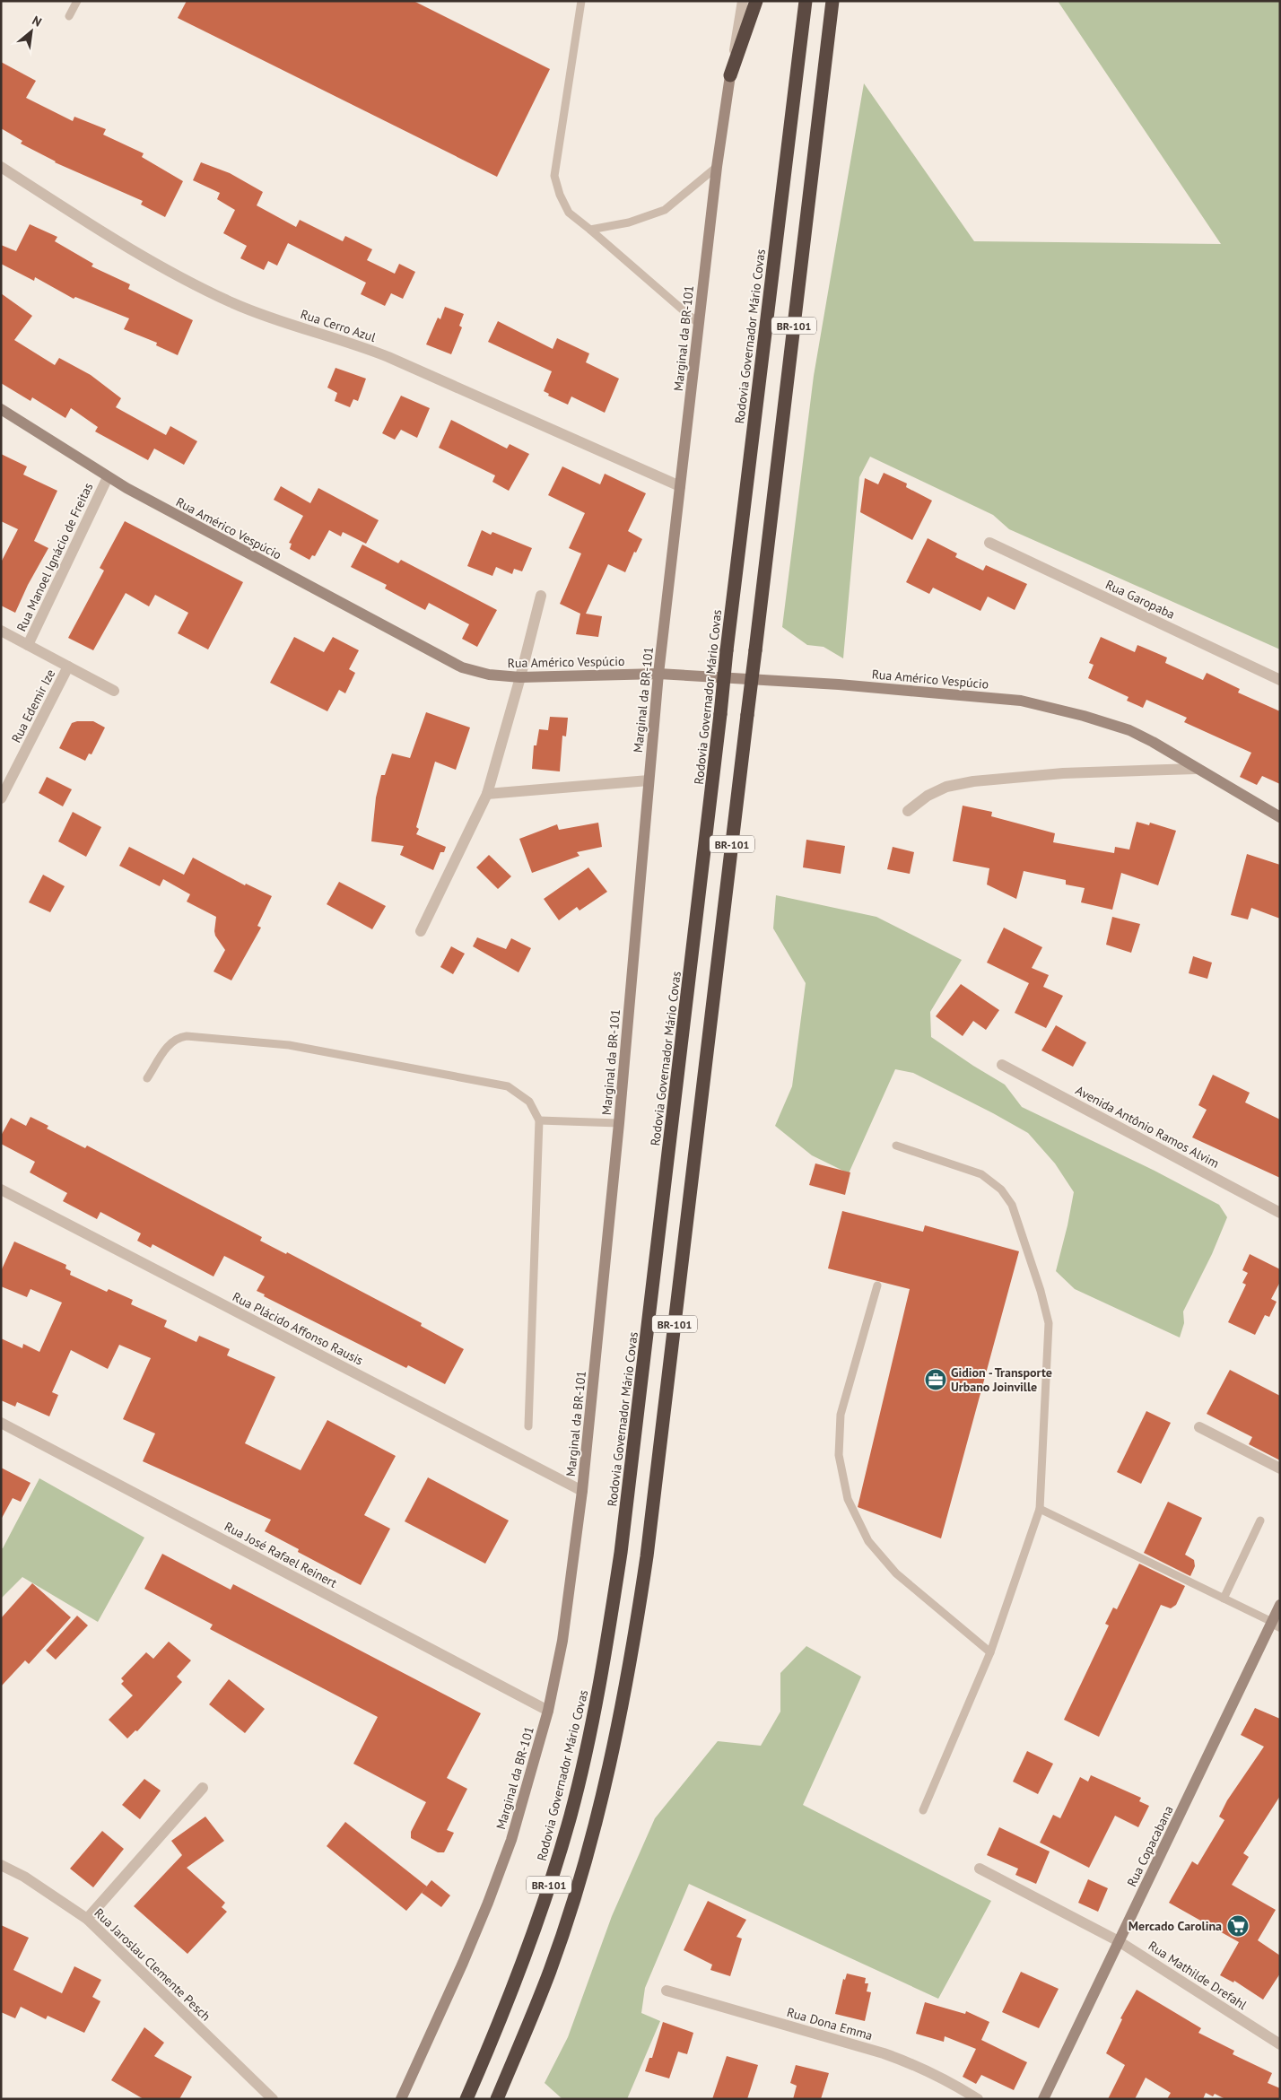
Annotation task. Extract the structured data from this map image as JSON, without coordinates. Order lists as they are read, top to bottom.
{
  "streets": {
    "highway": ["BR-101", "Rodovia Governador Mário Covas"],
    "main road": ["Marginal da BR-101", "Rua Américo Vespúcio", "Rua Copacabana"],
    "street": [
      "Rua Cerro Azul",
      "Rua Manoel Ignácio de Freitas",
      "Rua Garopaba",
      "Rua Edemir Ize",
      "Avenida Antônio Ramos Alvim",
      "Rua Plácido Affonso Rausis",
      "Rua José Rafael Reinert",
      "Rua Jaroslau Clemente Pesch",
      "Rua Mathilde Drefahl",
      "Rua Dona Emma"
    ]
  },
  "crossings": [
    ["Rua Cerro Azul", "Marginal da BR-101"],
    ["Marginal da BR-101", "Rua Américo Vespúcio"],
    ["Marginal da BR-101", "Rua Plácido Affonso Rausis"],
    ["Marginal da BR-101", "Rua José Rafael Reinert"],
    ["Rua Américo Vespúcio", "Rua Manoel Ignácio de Freitas"],
    ["Rua Manoel Ignácio de Freitas", "Rua Edemir Ize"],
    ["Rua Copacabana", "Rua Mathilde Drefahl"]
  ],
  "places": {
    "office": ["Gidion - Transporte Urbano Joinville"],
    "supermarket": ["Mercado Carolina"]
  },
  "north": "top right"
}
